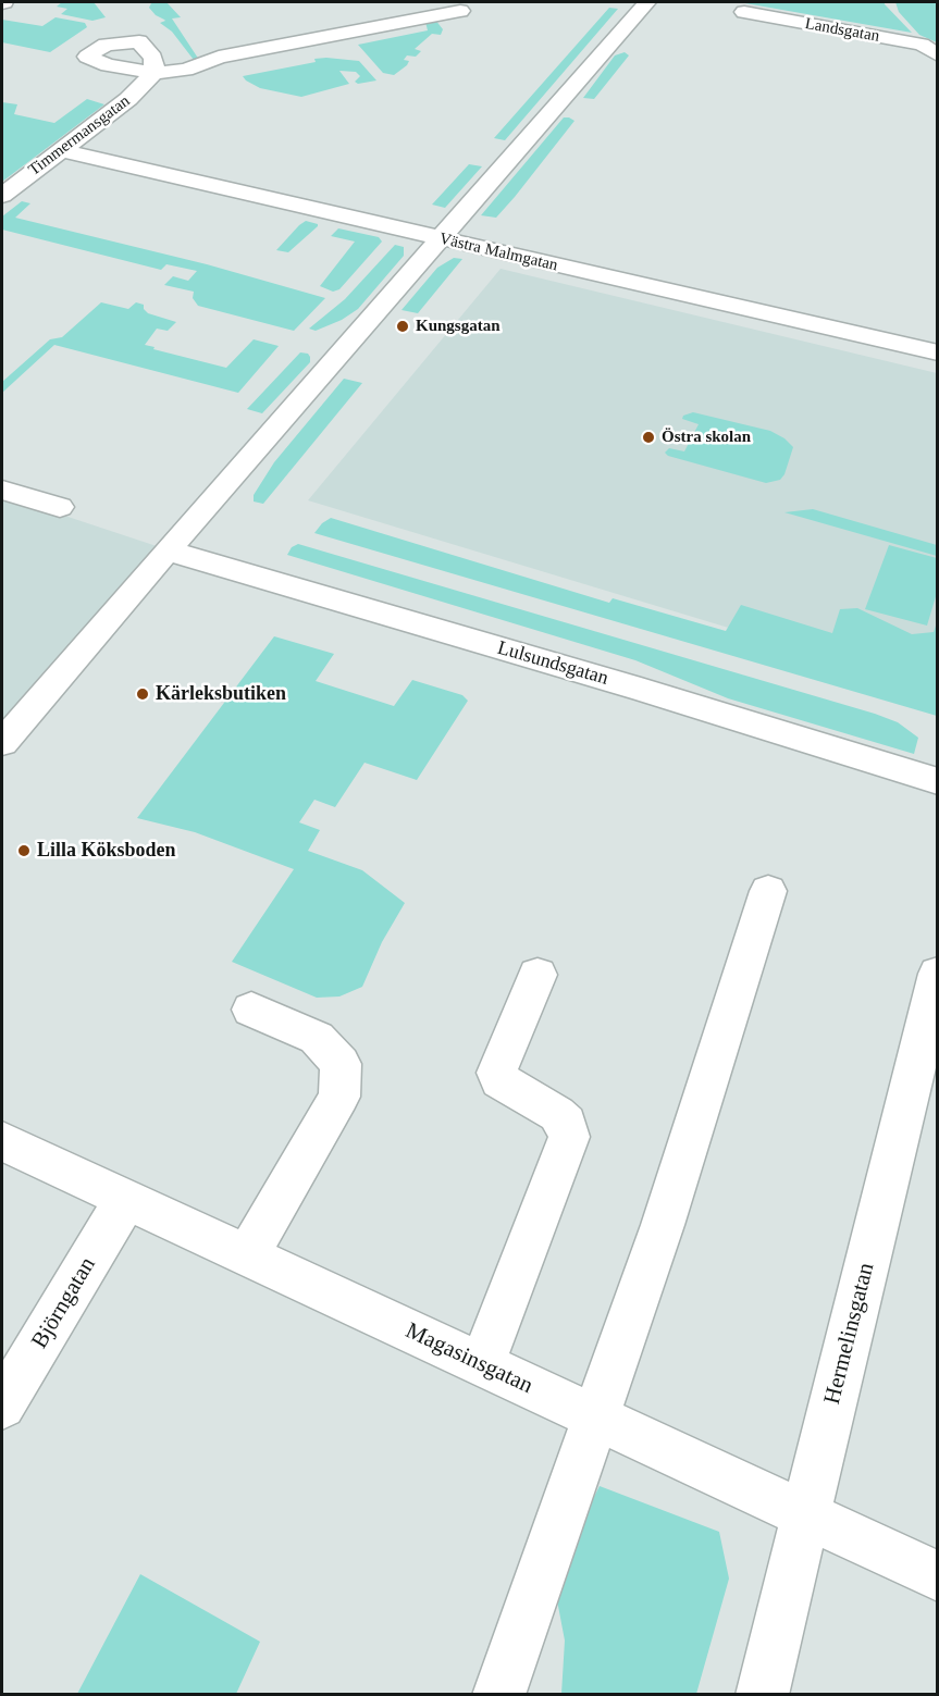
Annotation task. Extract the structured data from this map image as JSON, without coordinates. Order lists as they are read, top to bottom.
{
  "streets": {
    "street": [
      "Landsgatan",
      "Timmermansgatan",
      "Västra Malmgatan",
      "Lulsundsgatan",
      "Björngatan",
      "Hermelinsgatan",
      "Magasinsgatan"
    ]
  },
  "crossings": [
    ["Timmermansgatan", "Västra Malmgatan"],
    ["Björngatan", "Magasinsgatan"],
    ["Hermelinsgatan", "Magasinsgatan"]
  ],
  "places": [
    "Kungsgatan",
    "Östra skolan",
    "Kärleksbutiken",
    "Lilla Köksboden"
  ]
}
